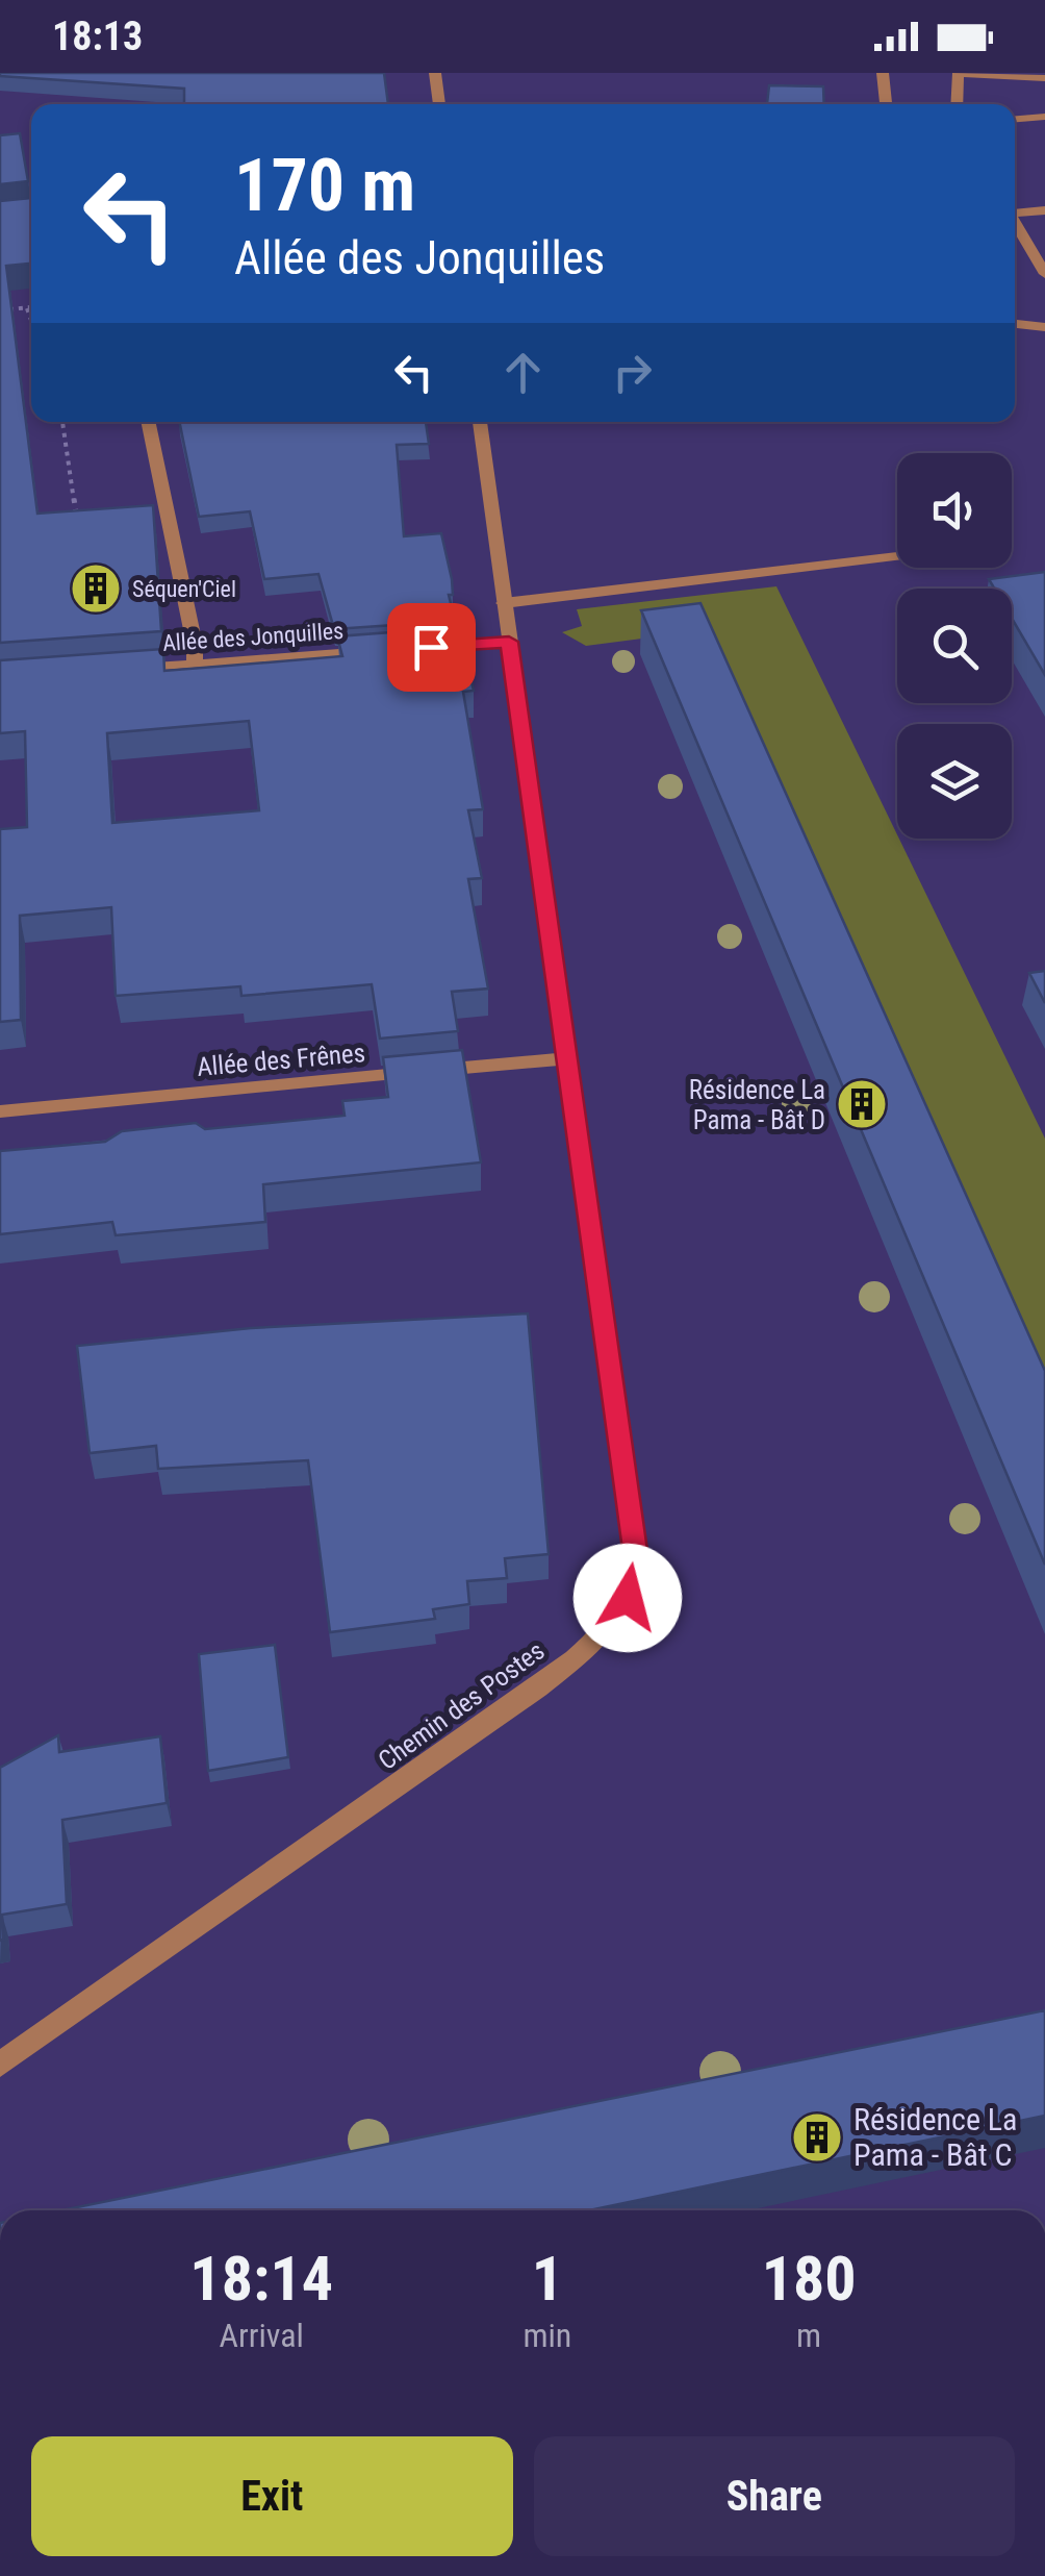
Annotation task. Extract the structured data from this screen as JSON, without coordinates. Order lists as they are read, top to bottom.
{
  "streets": {
    "street": ["Allée des Jonquilles", "Allée des Frênes", "Chemin des Postes"]
  },
  "crossings": [
    ["Allée des Frênes", "Chemin des Postes"]
  ],
  "places": {
    "building": ["Séquen'Ciel", "Résidence La Pama - Bât D", "Résidence La Pama - Bât C"]
  },
  "page": {
    "status": "18:13",
    "turn": ["170 m", "Allée des Jonquilles"],
    "eta": [
      "18:14",
      "Arrival",
      "1",
      "min",
      "180",
      "m"
    ],
    "buttons": ["Exit", "Share"]
  }
}
